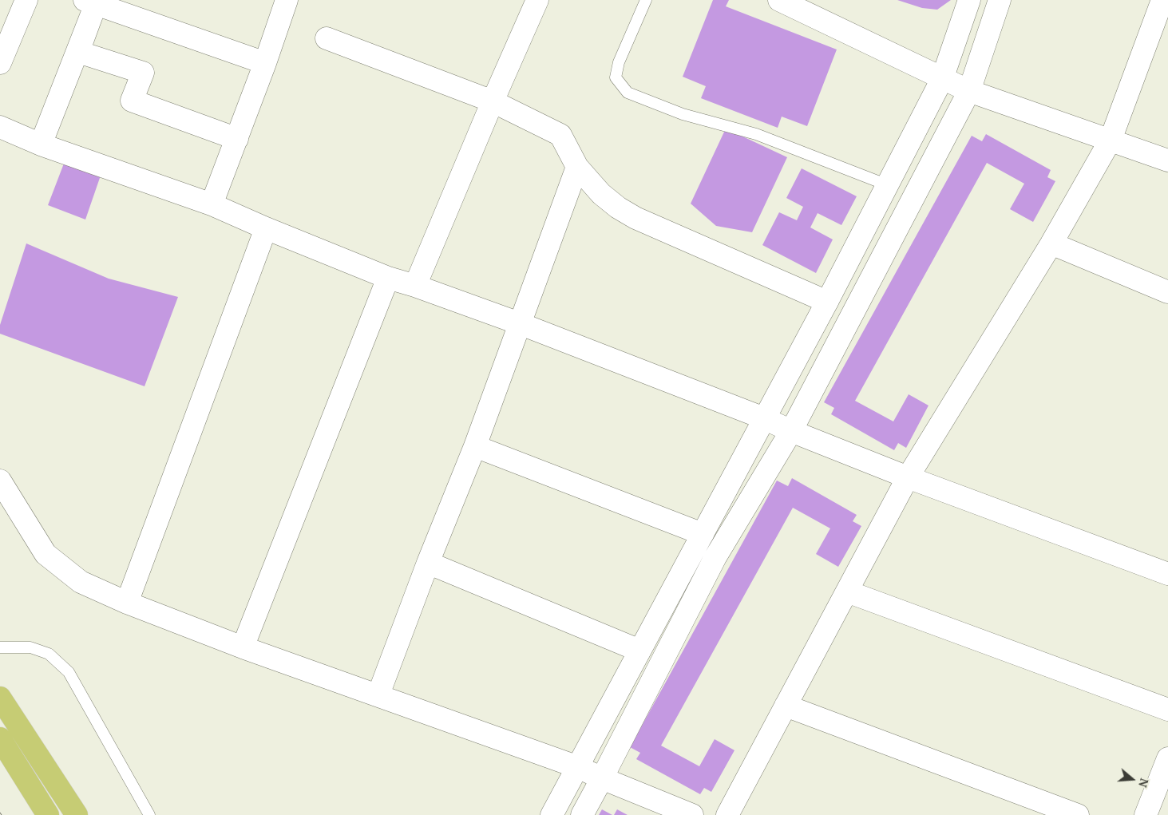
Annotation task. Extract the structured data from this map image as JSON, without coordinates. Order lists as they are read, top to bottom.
{
  "north": "right"
}
